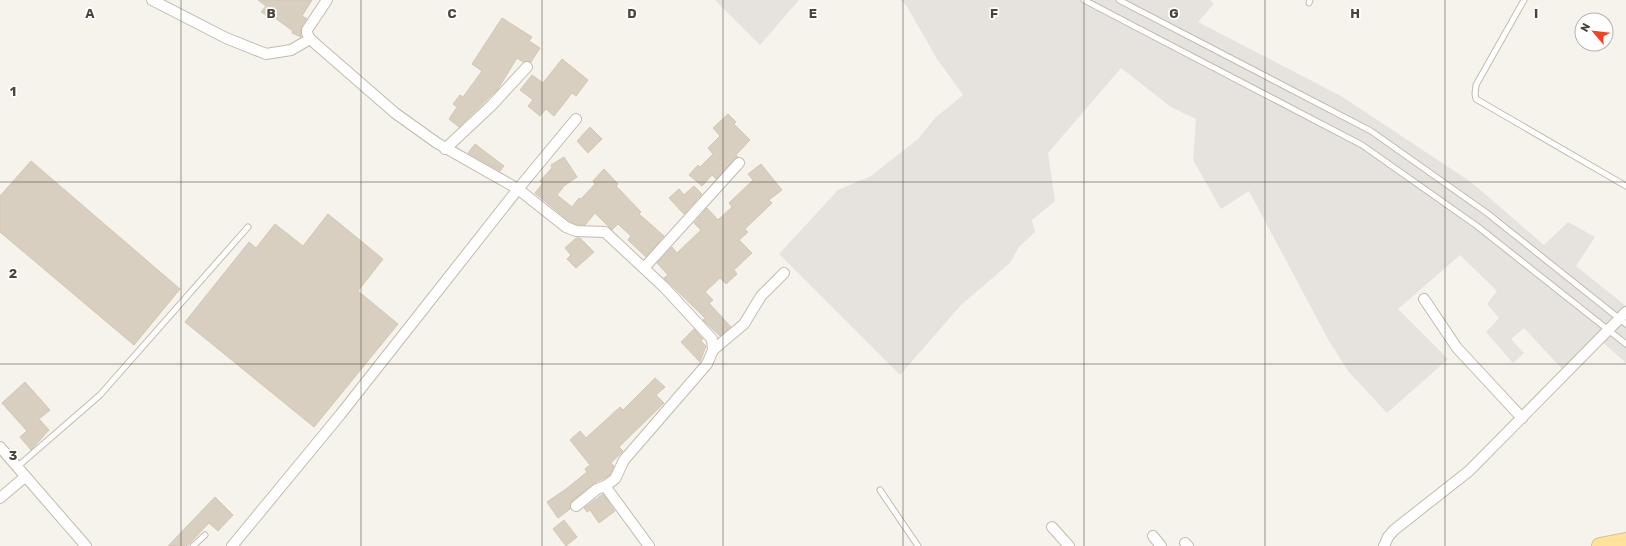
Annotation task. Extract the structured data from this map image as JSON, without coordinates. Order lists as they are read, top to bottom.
{
  "north": "top left",
  "grid": {
    "columns": [
      "A",
      "B",
      "C",
      "D",
      "E",
      "F",
      "G",
      "H",
      "I"
    ],
    "rows": ["1", "2", "3"]
  }
}
